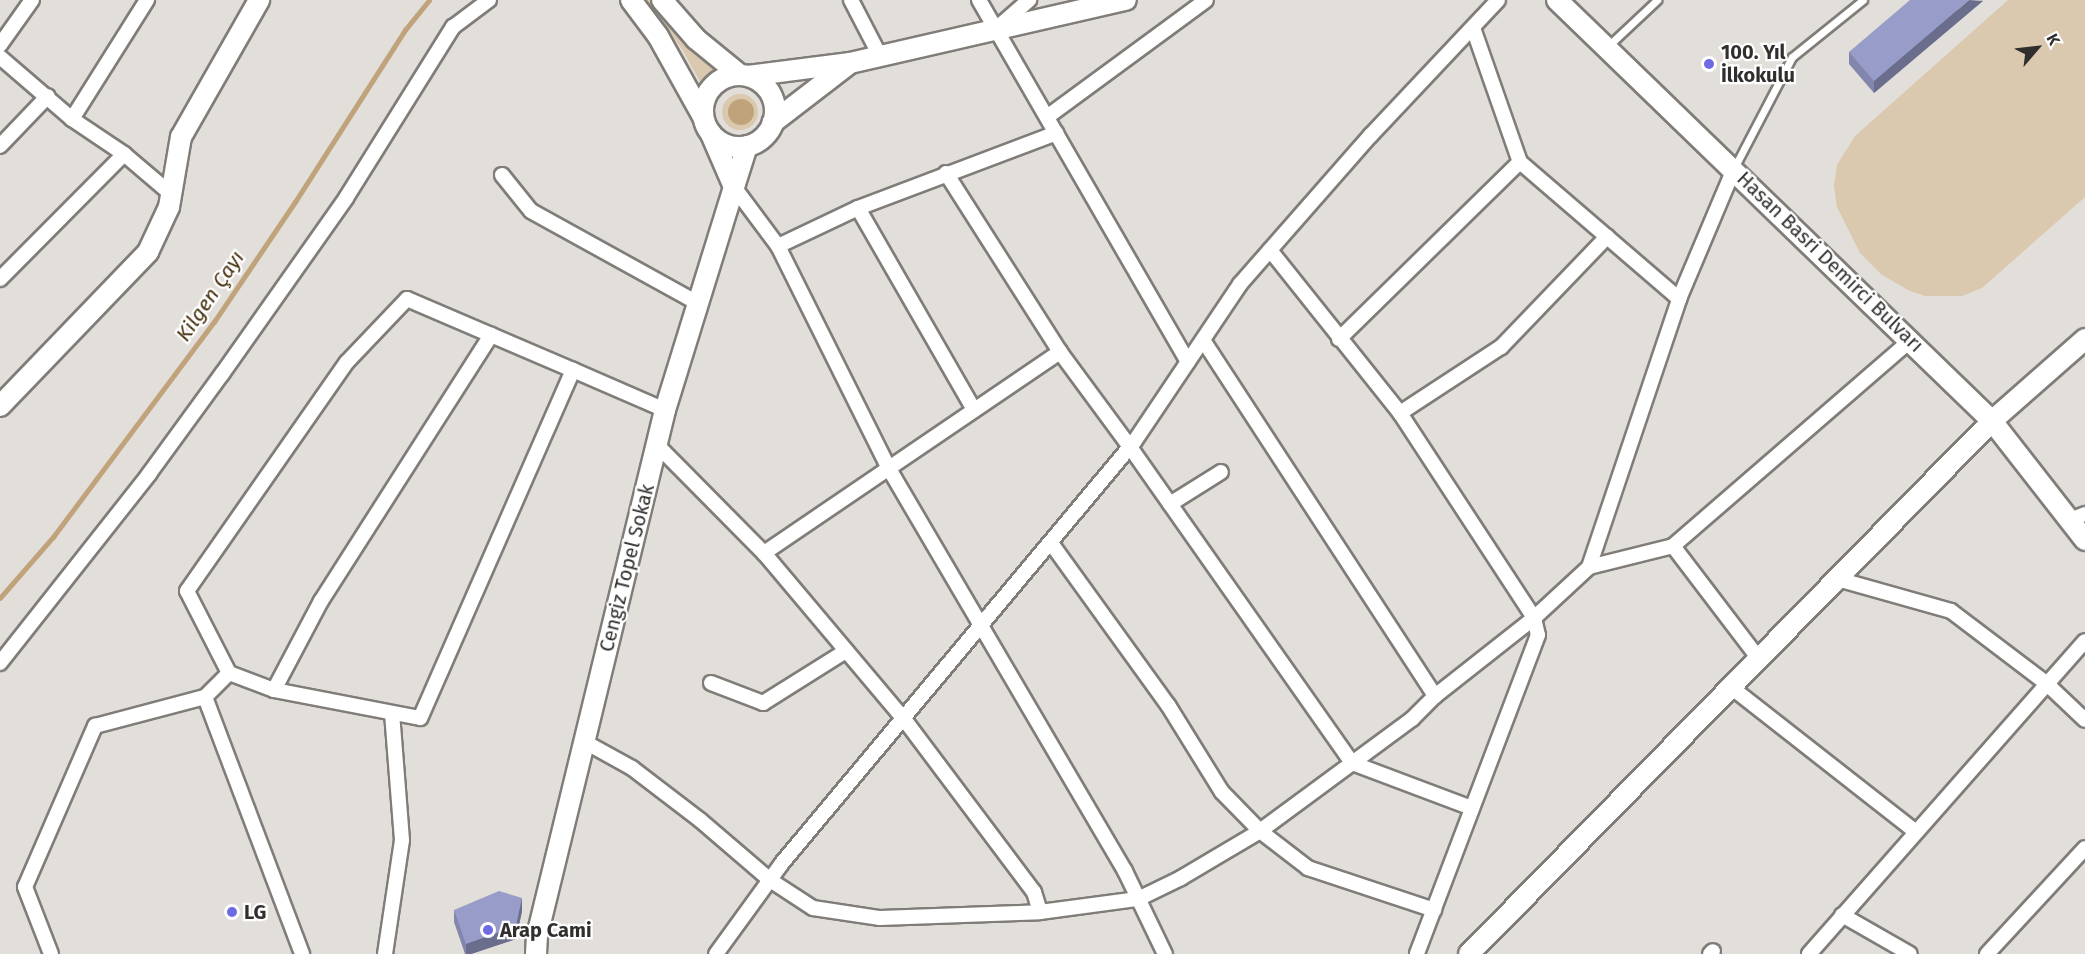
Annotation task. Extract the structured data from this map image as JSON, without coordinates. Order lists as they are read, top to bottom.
{
  "streets": {
    "street": ["Hasan Basri Demirci Bulvarı", "Cengiz Topel Sokak"]
  },
  "water": ["Kilgen Çayı"],
  "places": ["100. Yıl İlkokulu", "LG", "Arap Cami"],
  "north": "top right"
}
